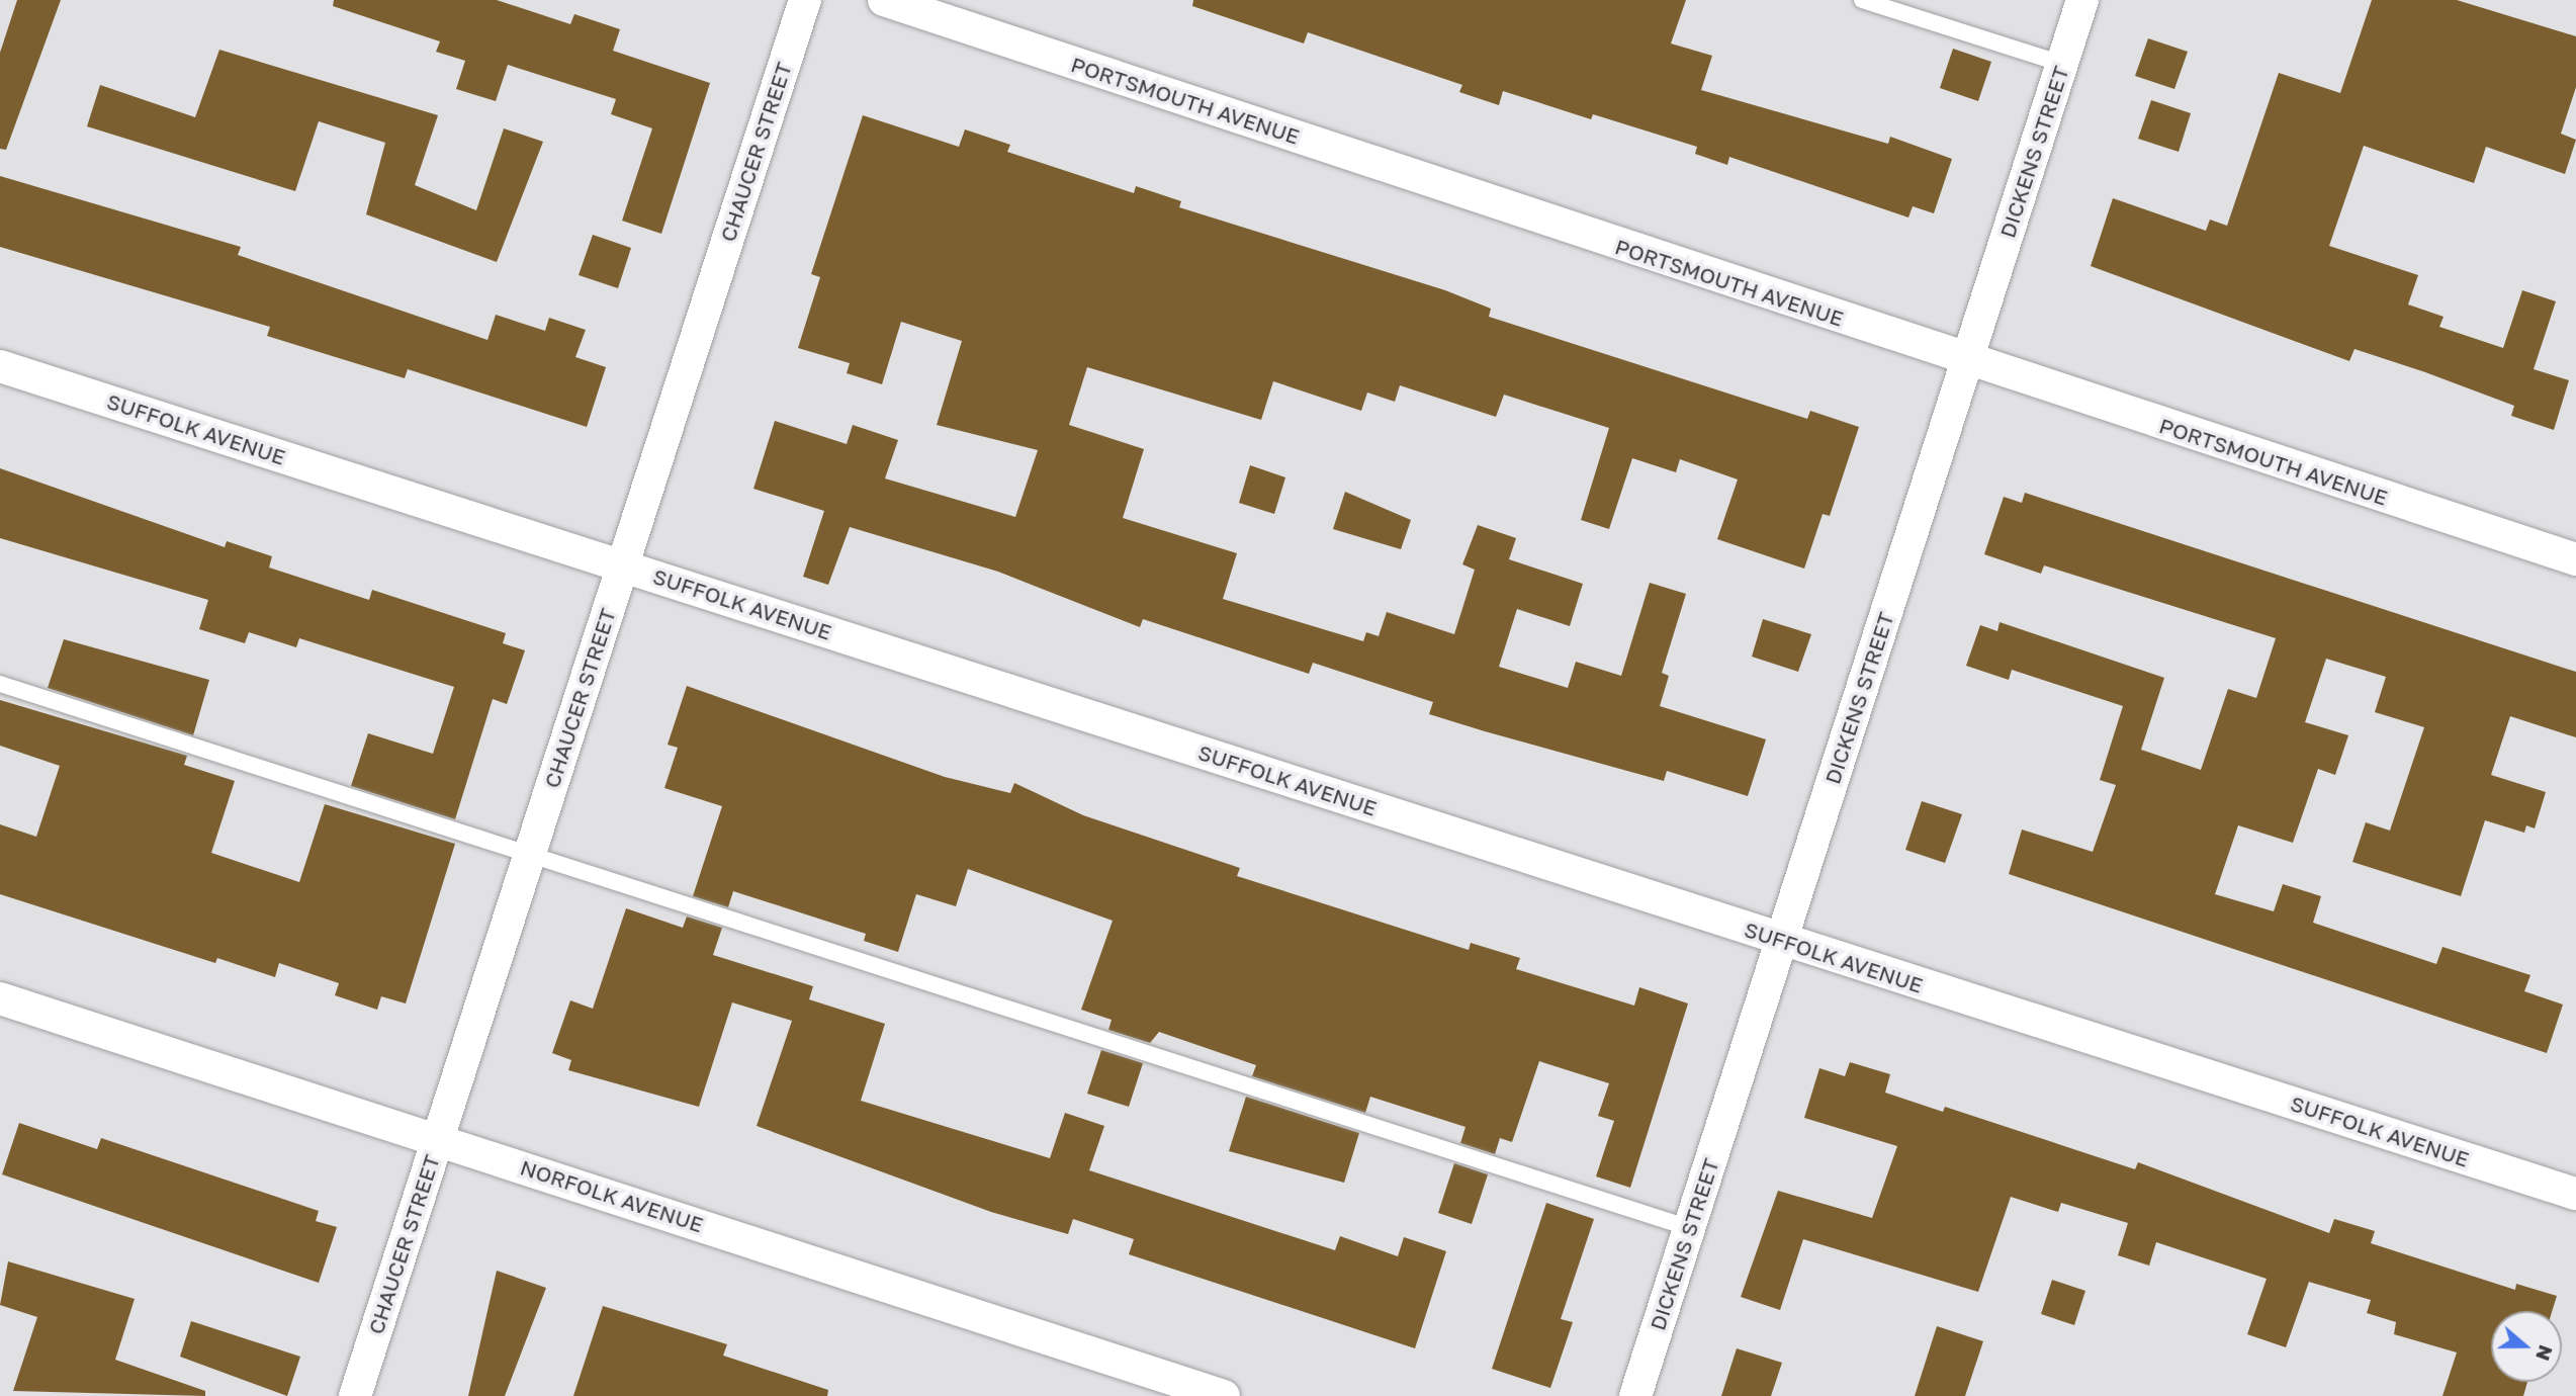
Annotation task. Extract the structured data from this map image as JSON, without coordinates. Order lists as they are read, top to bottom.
{
  "streets": {
    "street": [
      "PORTSMOUTH AVENUE",
      "CHAUCER STREET",
      "DICKENS STREET",
      "SUFFOLK AVENUE",
      "NORFOLK AVENUE"
    ]
  },
  "crossings": [
    ["PORTSMOUTH AVENUE", "DICKENS STREET"],
    ["CHAUCER STREET", "SUFFOLK AVENUE"],
    ["CHAUCER STREET", "NORFOLK AVENUE"],
    ["DICKENS STREET", "SUFFOLK AVENUE"]
  ],
  "north": "right"
}
